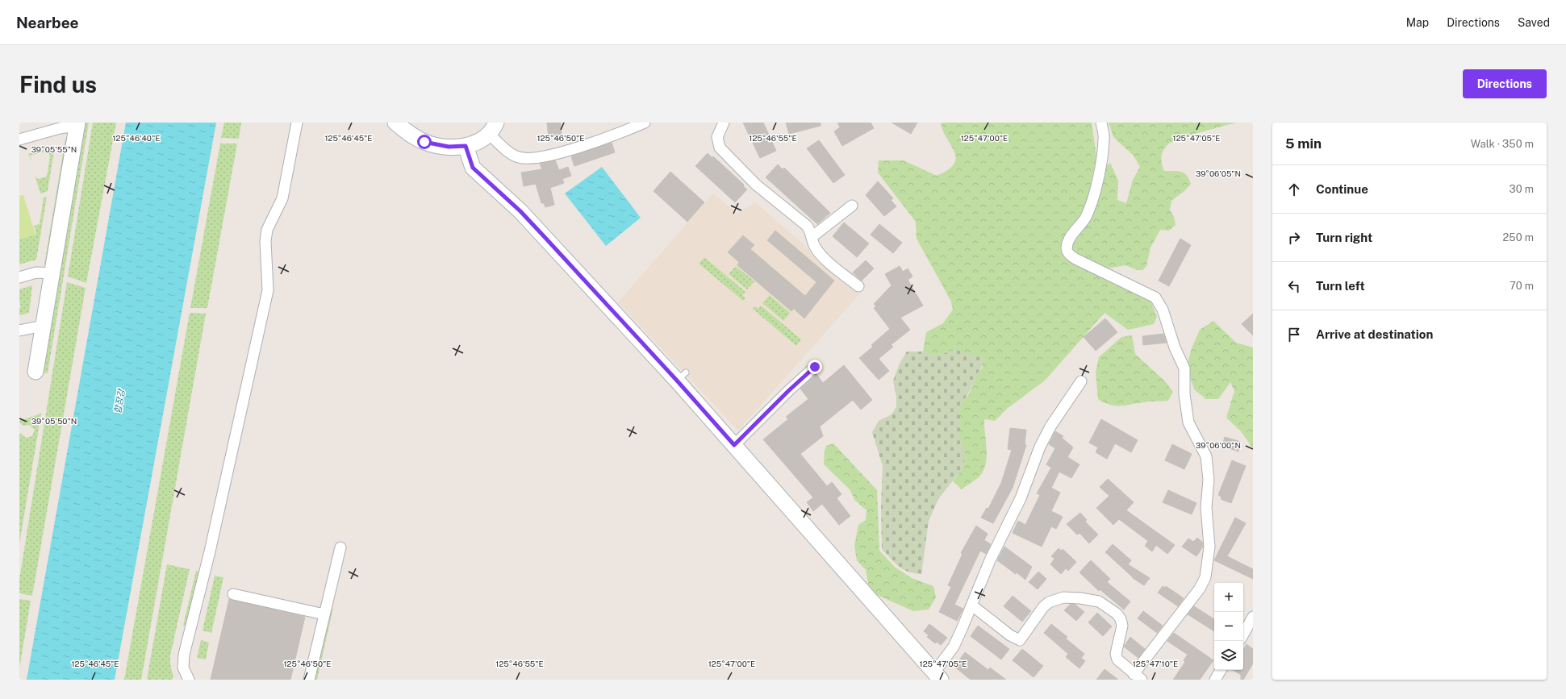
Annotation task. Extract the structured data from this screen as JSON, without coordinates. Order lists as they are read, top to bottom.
{
  "water": ["합장강"],
  "page": {
    "header": "Nearbee",
    "nav": ["Map", "Directions", "Saved"],
    "buttons": "Directions",
    "title": "Find us",
    "heading": ["5 min", "Walk · 350 m"],
    "list": [
      ["Continue", "30 m"],
      ["Turn right", "250 m"],
      ["Turn left", "70 m"],
      "Arrive at destination"
    ],
    "map_buttons": ["+", "−"]
  },
  "coordinates": [
    "125°46'40\"E",
    "125°46'45\"E",
    "125°46'50\"E",
    "125°46'55\"E",
    "125°47'00\"E",
    "125°47'05\"E",
    "39°05'55\"N",
    "39°06'05\"N",
    "39°05'50\"N",
    "39°06'00\"N",
    "125°47'10\"E"
  ]
}
